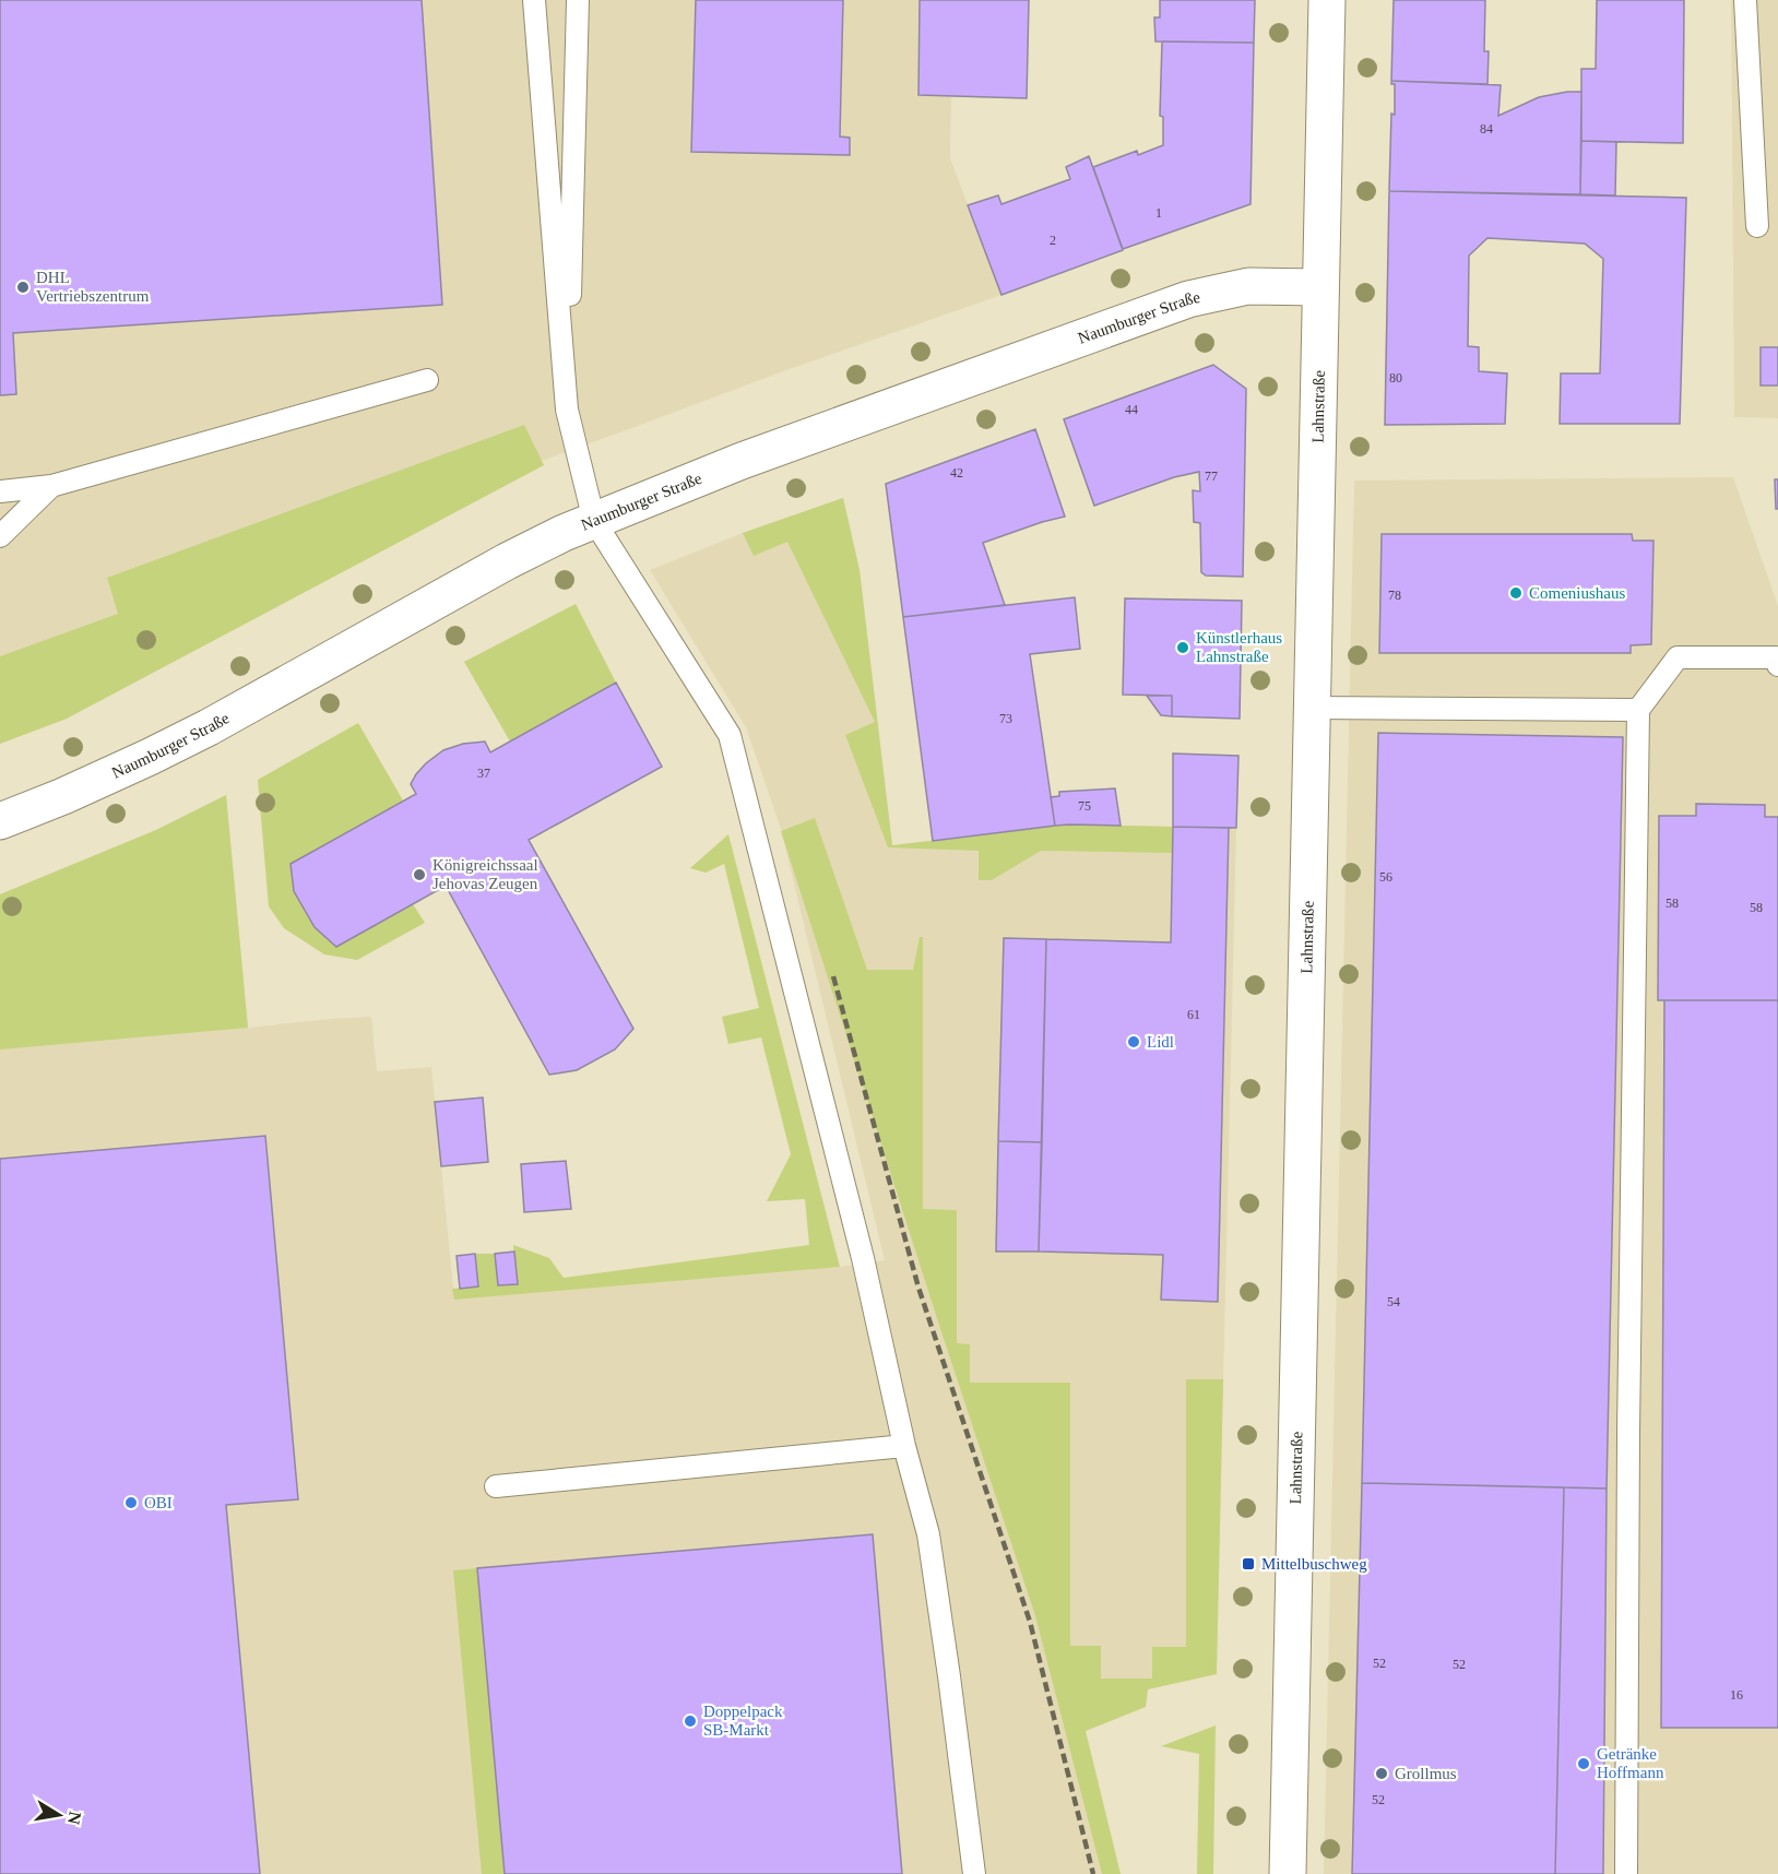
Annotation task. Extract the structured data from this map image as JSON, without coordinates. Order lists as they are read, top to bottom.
{
  "streets": {
    "street": ["Naumburger Straße", "Lahnstraße"]
  },
  "crossings": [
    ["Naumburger Straße", "Lahnstraße"]
  ],
  "places": {
    "other": [
      "DHL Vertriebszentrum",
      "Comeniushaus",
      "Künstlerhaus Lahnstraße",
      "Königreichssaal Jehovas Zeugen",
      "Lidl",
      "OBI",
      "Doppelpack SB-Markt",
      "Getränke Hoffmann",
      "Grollmus"
    ],
    "transit": ["Mittelbuschweg"]
  },
  "house_numbers": [
    "84",
    "1",
    "2",
    "80",
    "44",
    "42",
    "77",
    "78",
    "73",
    "37",
    "75",
    "56",
    "58",
    "58",
    "61",
    "54",
    "52",
    "52",
    "16",
    "52"
  ],
  "north": "right"
}
